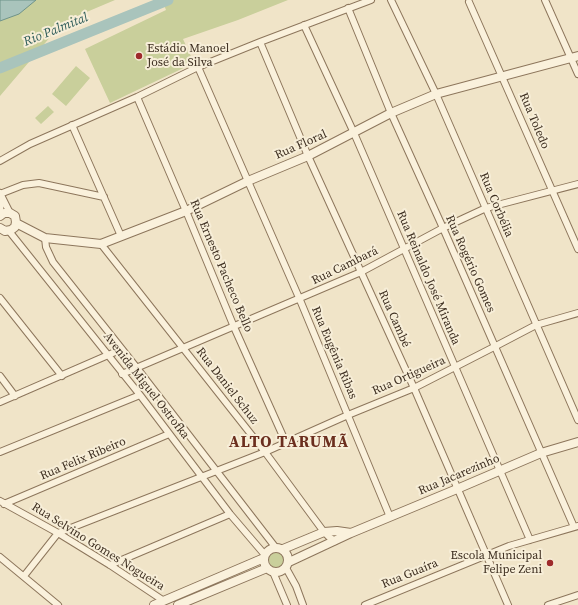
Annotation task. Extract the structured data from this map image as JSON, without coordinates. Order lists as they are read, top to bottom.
{
  "streets": {
    "street": [
      "Rua Toledo",
      "Rua Floral",
      "Rua Corbélia",
      "Rua Rogério Gomes",
      "Rua Ernesto Pacheco Bello",
      "Rua Cambará",
      "Rua Reinaldo José Miranda",
      "Rua Cambé",
      "Rua Eugênia Ribas",
      "Rua Ortigueira",
      "Avenida Miguel Ostrofka",
      "Rua Daniel Schuz",
      "Rua Felix Ribeiro",
      "Rua Jacarezinho",
      "Rua Selvino Gomes Nogueira",
      "Rua Guaíra"
    ]
  },
  "crossings": [
    ["Rua Toledo", "Rua Floral"],
    ["Rua Toledo", "Rua Cambará"],
    ["Rua Floral", "Rua Corbélia"],
    ["Rua Floral", "Rua Rogério Gomes"],
    ["Rua Floral", "Rua Ernesto Pacheco Bello"],
    ["Rua Floral", "Rua Reinaldo José Miranda"],
    ["Rua Floral", "Rua Cambé"],
    ["Rua Floral", "Rua Eugênia Ribas"],
    ["Rua Floral", "Avenida Miguel Ostrofka"],
    ["Rua Floral", "Rua Daniel Schuz"],
    ["Rua Corbélia", "Rua Cambará"],
    ["Rua Corbélia", "Rua Ortigueira"],
    ["Rua Rogério Gomes", "Rua Cambará"],
    ["Rua Rogério Gomes", "Rua Ortigueira"],
    ["Rua Rogério Gomes", "Rua Jacarezinho"],
    ["Rua Rogério Gomes", "Rua Guaíra"],
    ["Rua Ernesto Pacheco Bello", "Rua Cambará"],
    ["Rua Ernesto Pacheco Bello", "Rua Ortigueira"],
    ["Rua Cambará", "Rua Reinaldo José Miranda"],
    ["Rua Cambará", "Rua Cambé"],
    ["Rua Cambará", "Rua Eugênia Ribas"],
    ["Rua Cambará", "Avenida Miguel Ostrofka"],
    ["Rua Cambará", "Rua Daniel Schuz"],
    ["Rua Reinaldo José Miranda", "Rua Ortigueira"],
    ["Rua Reinaldo José Miranda", "Rua Jacarezinho"],
    ["Rua Reinaldo José Miranda", "Rua Guaíra"],
    ["Rua Cambé", "Rua Ortigueira"],
    ["Rua Cambé", "Rua Jacarezinho"],
    ["Rua Cambé", "Rua Guaíra"],
    ["Rua Eugênia Ribas", "Rua Ortigueira"],
    ["Rua Eugênia Ribas", "Rua Jacarezinho"],
    ["Rua Ortigueira", "Avenida Miguel Ostrofka"],
    ["Rua Ortigueira", "Rua Daniel Schuz"],
    ["Rua Ortigueira", "Rua Selvino Gomes Nogueira"],
    ["Avenida Miguel Ostrofka", "Rua Felix Ribeiro"],
    ["Avenida Miguel Ostrofka", "Rua Jacarezinho"],
    ["Rua Daniel Schuz", "Rua Jacarezinho"],
    ["Rua Felix Ribeiro", "Rua Selvino Gomes Nogueira"]
  ],
  "districts": ["ALTO TARUMÃ"],
  "water": ["Rio Palmital"],
  "places": ["Estádio Manoel José da Silva", "Escola Municipal Felipe Zeni"]
}
